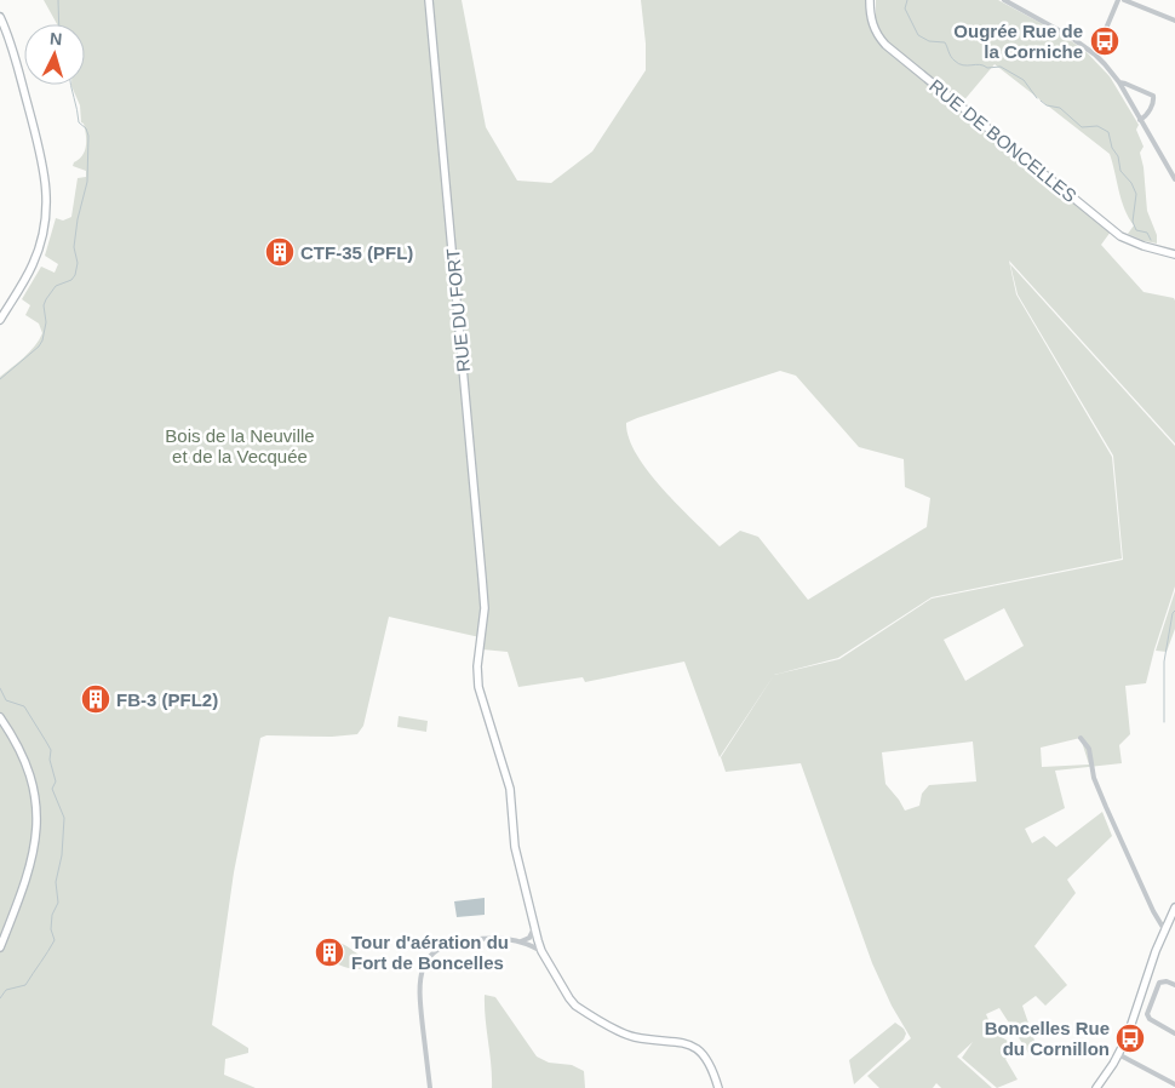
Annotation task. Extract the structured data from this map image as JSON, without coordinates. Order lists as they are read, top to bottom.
{
  "streets": {
    "street": ["RUE DE BONCELLES", "RUE DU FORT"]
  },
  "parks": ["Bois de la Neuville et de la Vecquée"],
  "places": {
    "bus stop": ["Ougrée Rue de la Corniche", "Boncelles Rue du Cornillon"],
    "building": ["CTF-35 (PFL)", "FB-3 (PFL2)", "Tour d'aération du Fort de Boncelles"]
  },
  "north": "top"
}
